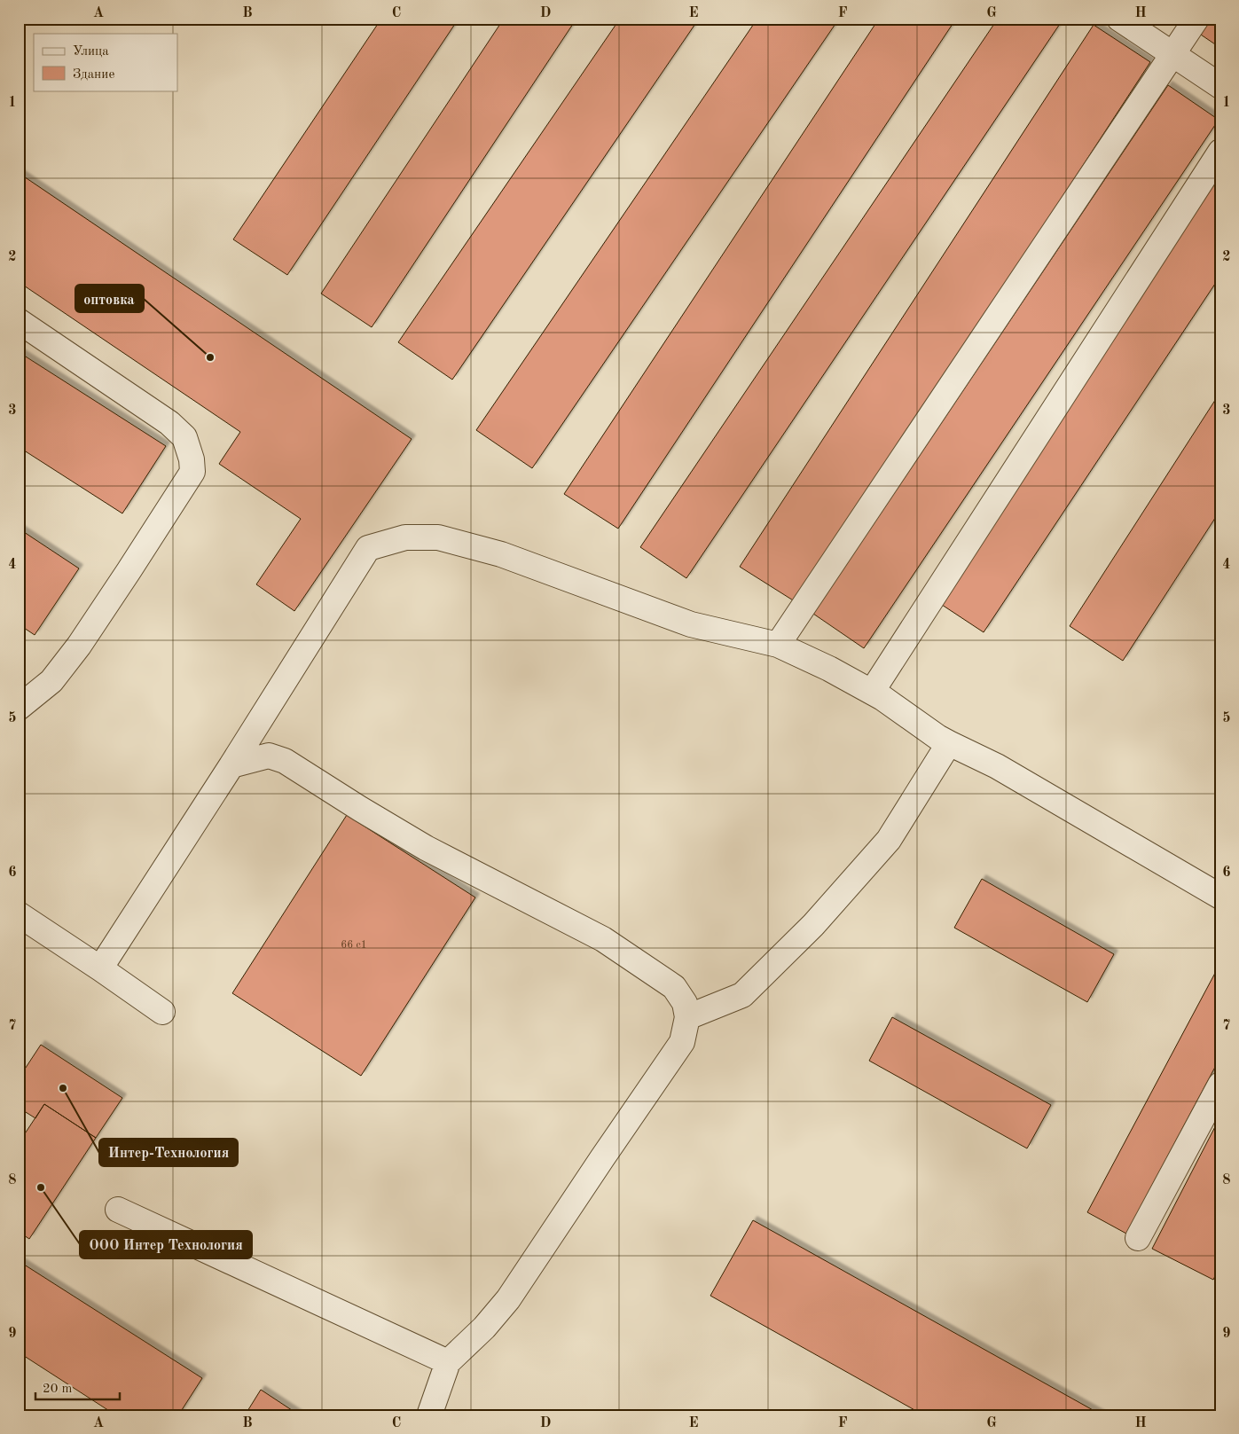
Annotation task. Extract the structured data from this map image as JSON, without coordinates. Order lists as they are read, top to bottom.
{
  "places": ["оптовка", "Интер-Технология", "ООО Интер Технология"],
  "house_numbers": ["66 с1"],
  "legend": ["Улица", "Здание"],
  "scale_bar": "20 m",
  "grid": {
    "columns": [
      "A",
      "B",
      "C",
      "D",
      "E",
      "F",
      "G",
      "H"
    ],
    "rows": [
      "1",
      "2",
      "3",
      "4",
      "5",
      "6",
      "7",
      "8",
      "9"
    ]
  }
}
